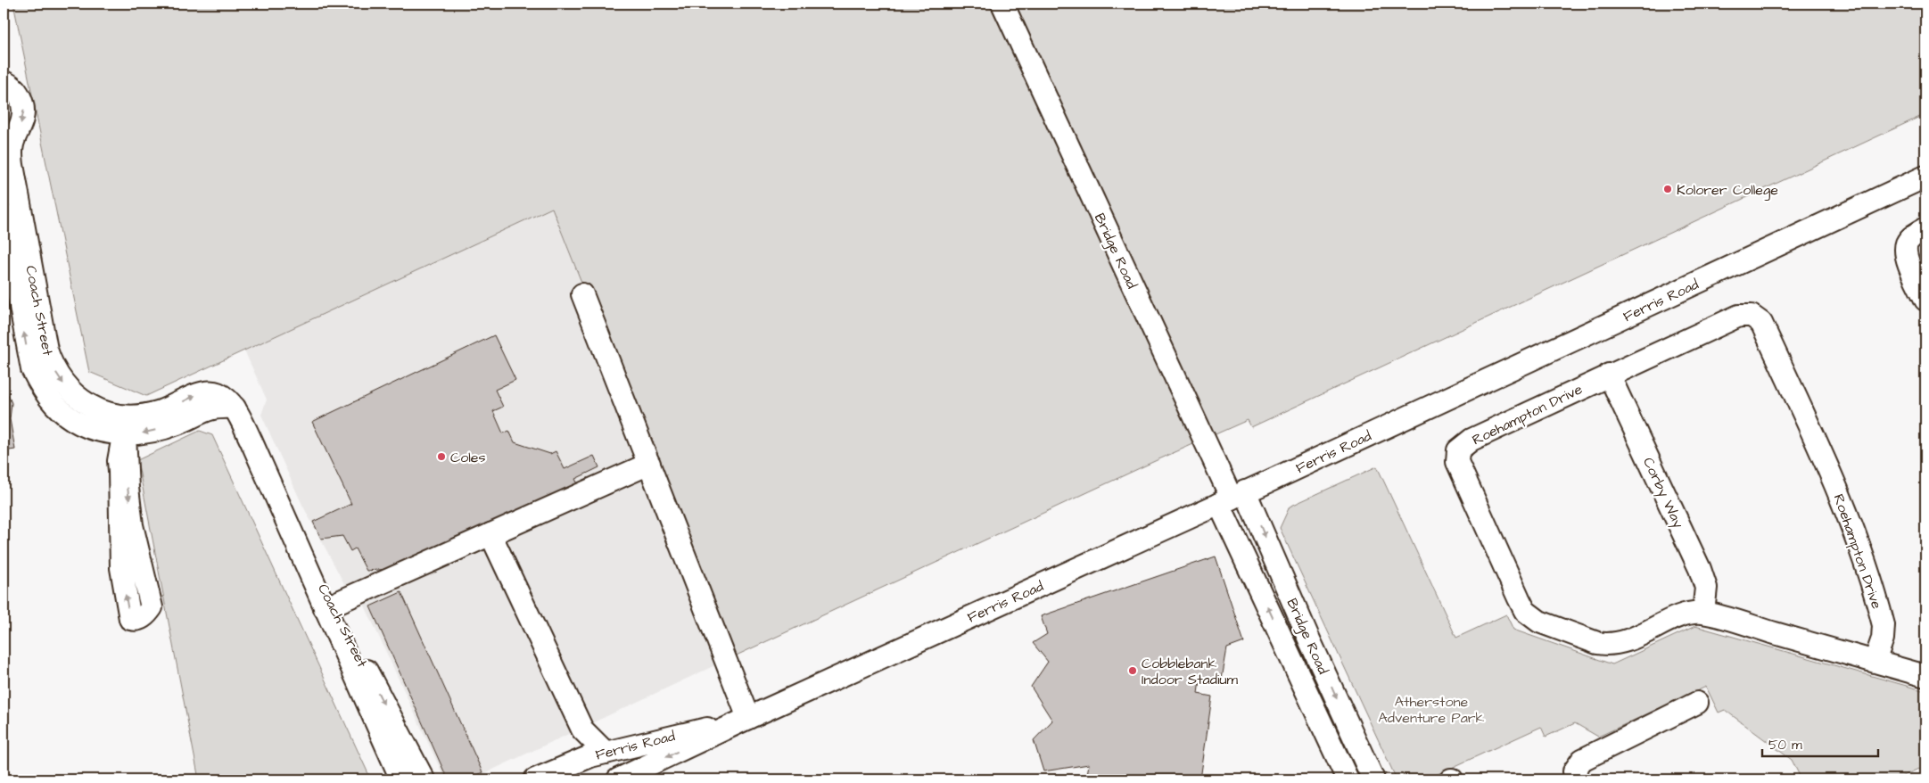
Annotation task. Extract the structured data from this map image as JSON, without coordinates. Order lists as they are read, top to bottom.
{
  "streets": {
    "street": [
      "Bridge Road",
      "Ferris Road",
      "Coach Street",
      "Roehampton Drive",
      "Corby Way"
    ]
  },
  "crossings": [
    ["Bridge Road", "Ferris Road"],
    ["Roehampton Drive", "Corby Way"]
  ],
  "parks": ["Atherstone Adventure Park"],
  "places": ["Kolorer College", "Coles", "Cobblebank Indoor Stadium"],
  "scale_bar": "50 m"
}
